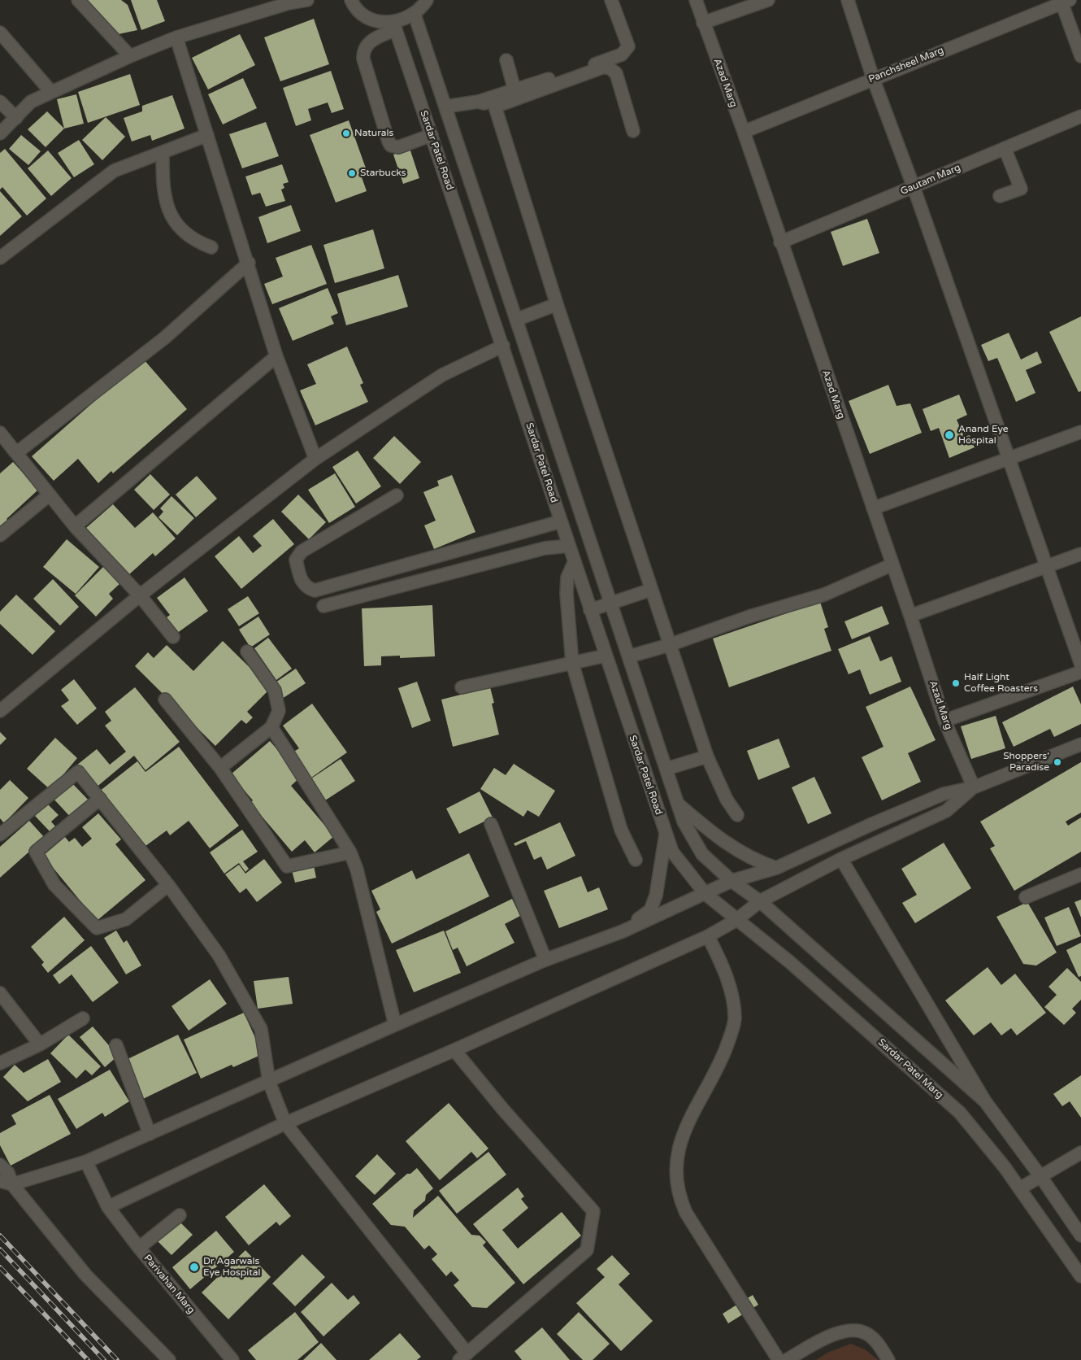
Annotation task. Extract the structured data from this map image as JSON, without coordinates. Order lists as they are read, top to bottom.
{
  "streets": {
    "street": [
      "Panchsheel Marg",
      "Azad Marg",
      "Sardar Patel Road",
      "Gautam Marg",
      "Sardar Patel Marg",
      "Parivahan Marg"
    ]
  },
  "crossings": [
    ["Panchsheel Marg", "Azad Marg"],
    ["Azad Marg", "Gautam Marg"],
    ["Sardar Patel Road", "Sardar Patel Marg"]
  ],
  "places": [
    "Naturals",
    "Starbucks",
    "Anand Eye Hospital",
    "Half Light Coffee Roasters",
    "Shoppers' Paradise",
    "Dr Agarwals Eye Hospital"
  ]
}
